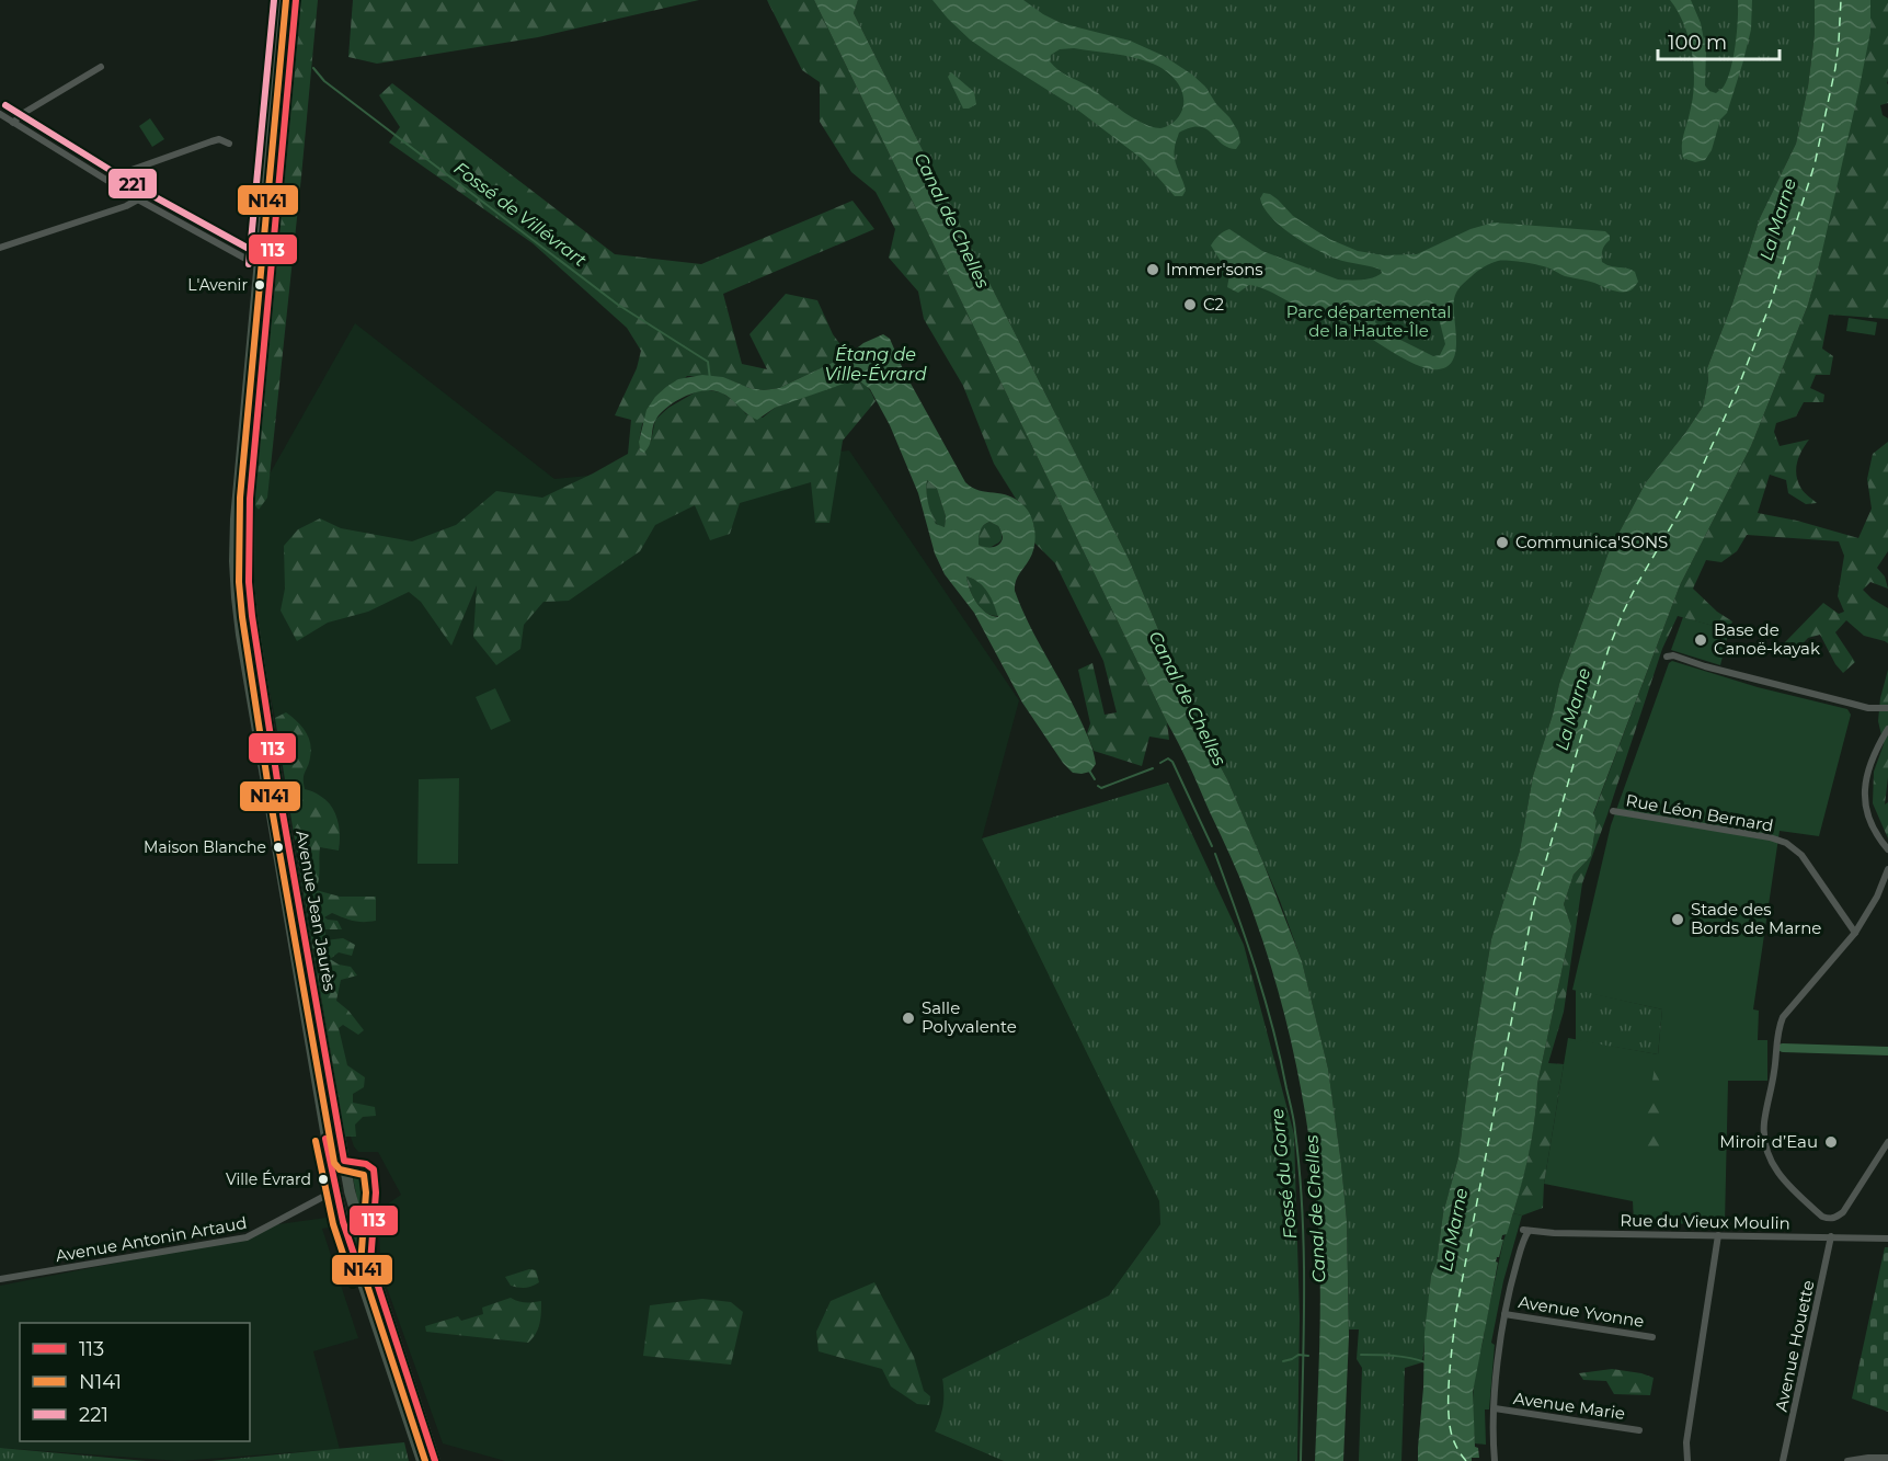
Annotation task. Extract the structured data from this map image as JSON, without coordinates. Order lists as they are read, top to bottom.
{
  "streets": {
    "main road": ["Avenue Jean Jaurès"],
    "street": [
      "Rue Léon Bernard",
      "Rue du Vieux Moulin",
      "Avenue Antonin Artaud",
      "Avenue Yvonne",
      "Avenue Houette",
      "Avenue Marie"
    ]
  },
  "crossings": [
    ["Avenue Jean Jaurès", "Avenue Antonin Artaud"],
    ["Rue du Vieux Moulin", "Avenue Yvonne"],
    ["Rue du Vieux Moulin", "Avenue Houette"]
  ],
  "water": [
    "Fossé de Villévrart",
    "La Marne",
    "Canal de Chelles",
    "Étang de Ville-Évrard",
    "Fossé du Gorre"
  ],
  "parks": ["Parc départemental de la Haute-Île"],
  "places": [
    "Immer'sons",
    "L'Avenir",
    "C2",
    "Communica'SONS",
    "Base de Canoë-kayak",
    "Maison Blanche",
    "Stade des Bords de Marne",
    "Salle Polyvalente",
    "Miroir d’Eau",
    "Ville Évrard"
  ],
  "lines": ["transit line 113", "transit line N141", "transit line 221"],
  "legend": ["113", "N141", "221"],
  "scale_bar": "100 m"
}
